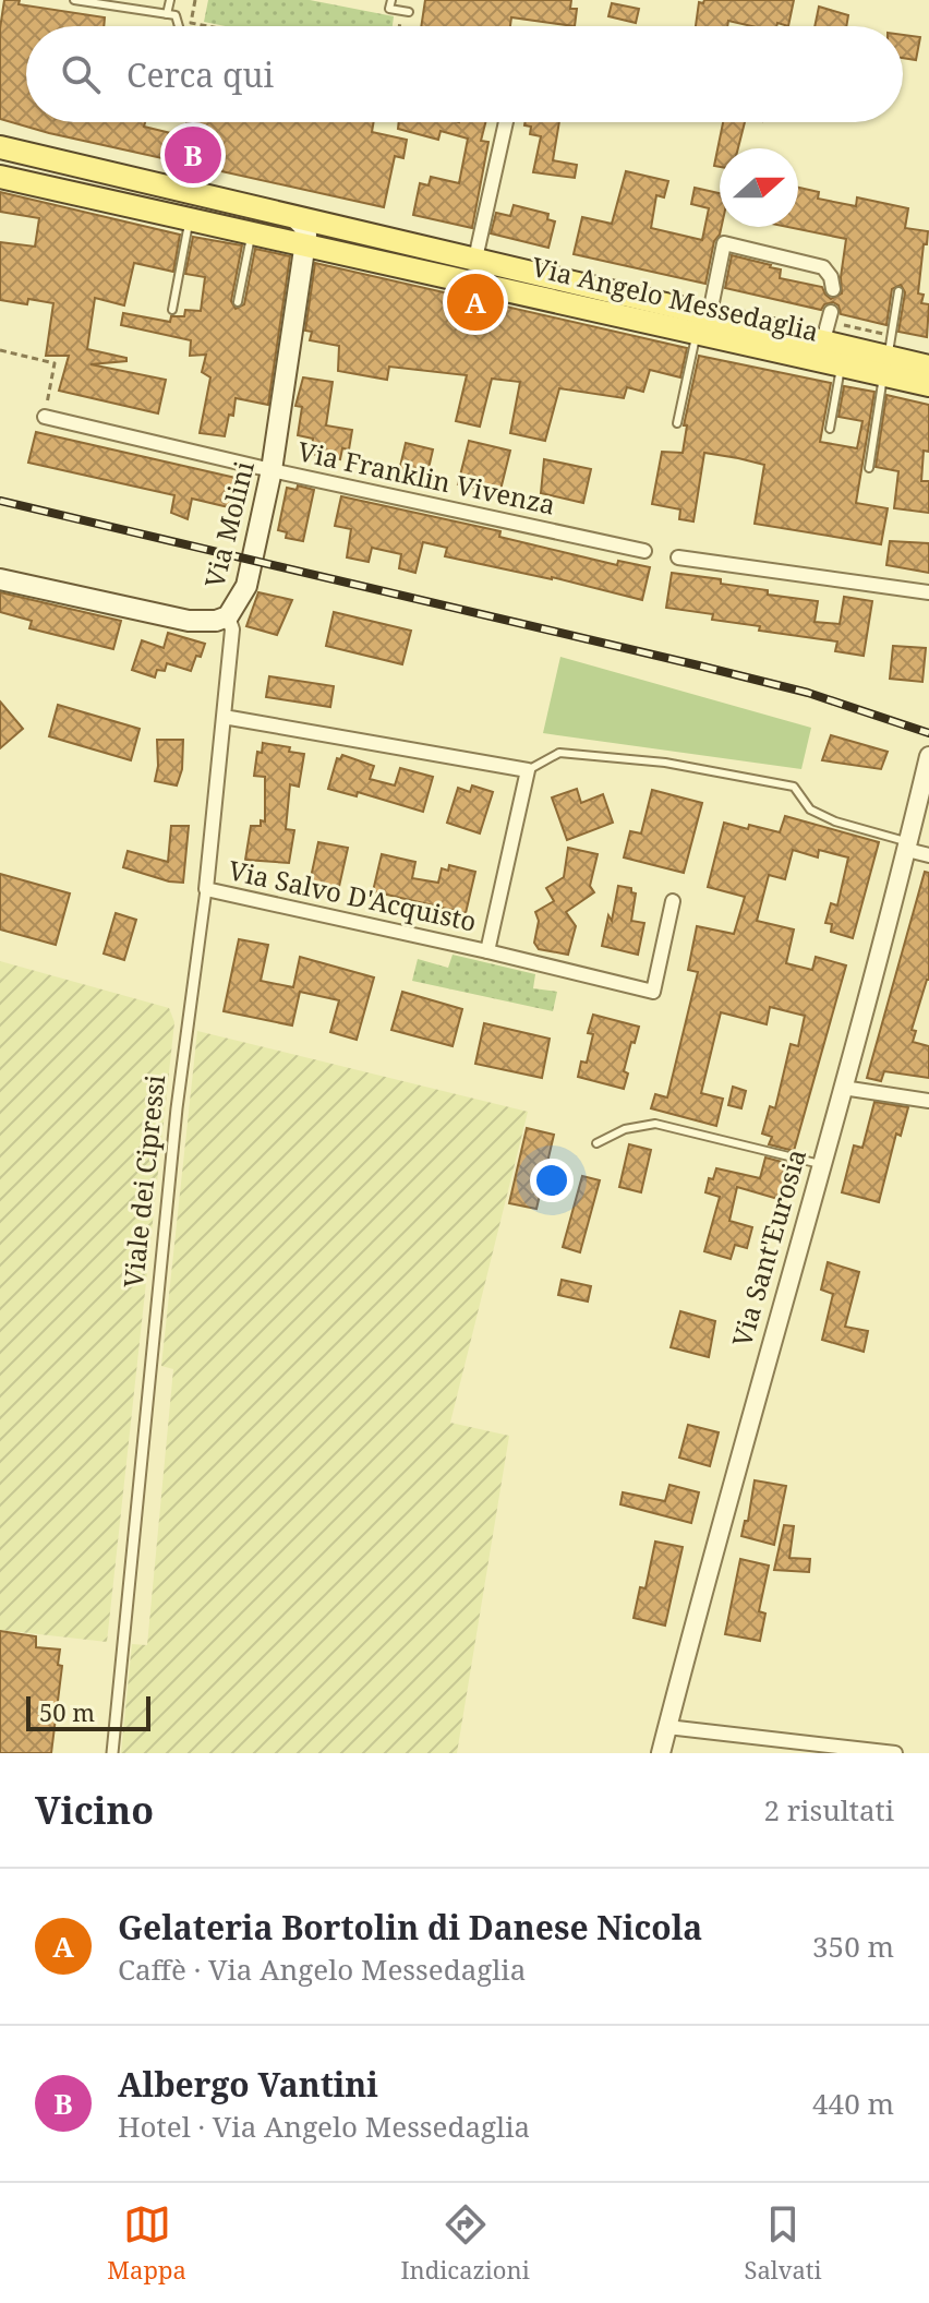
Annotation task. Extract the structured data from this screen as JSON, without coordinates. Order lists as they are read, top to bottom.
{
  "streets": {
    "main road": ["Via Angelo Messedaglia", "Via Molini"],
    "street": [
      "Via Franklin Vivenza",
      "Via Salvo D'Acquisto",
      "Viale dei Cipressi",
      "Via Sant'Eurosia"
    ]
  },
  "crossings": [
    ["Via Angelo Messedaglia", "Via Molini"],
    ["Via Franklin Vivenza", "Via Molini"],
    ["Via Molini", "Viale dei Cipressi"],
    ["Via Salvo D'Acquisto", "Viale dei Cipressi"]
  ],
  "scale_bar": "50 m",
  "north": "right",
  "page": {
    "search": "Cerca qui",
    "pins": ["B", "A"],
    "scale": "50 m",
    "heading": ["Vicino", "2 risultati"],
    "list": [
      {
        "mark": "A",
        "name": "Gelateria Bortolin di Danese Nicola",
        "note": "Caffè · Via Angelo Messedaglia",
        "value": "350 m"
      },
      {
        "mark": "B",
        "name": "Albergo Vantini",
        "note": "Hotel · Via Angelo Messedaglia",
        "value": "440 m"
      }
    ],
    "nav": ["Mappa", "Indicazioni", "Salvati"]
  }
}
